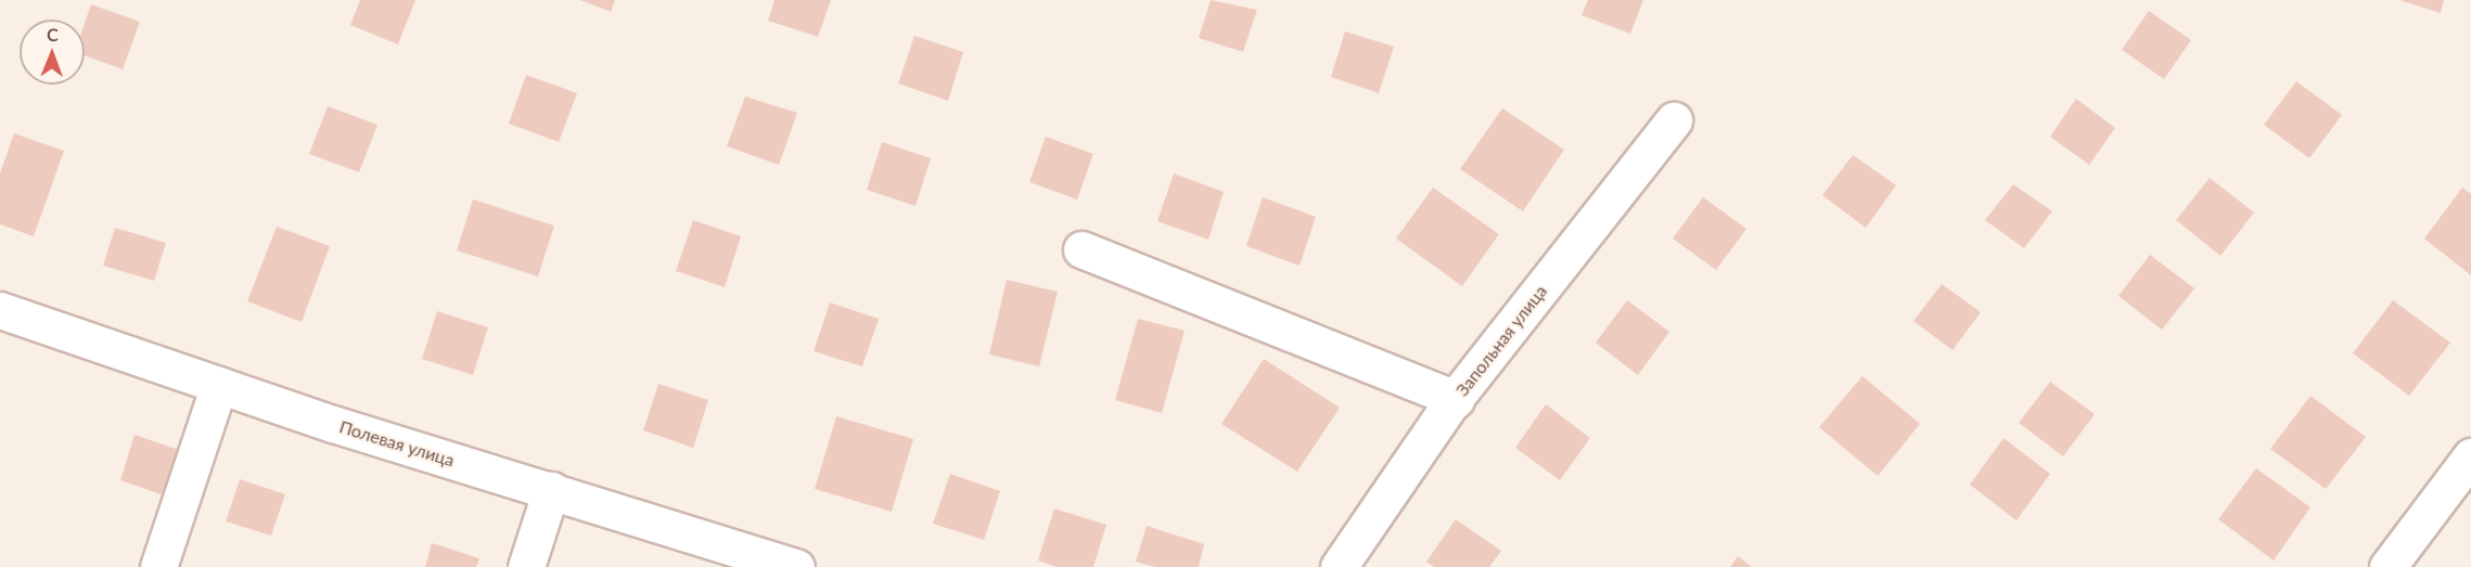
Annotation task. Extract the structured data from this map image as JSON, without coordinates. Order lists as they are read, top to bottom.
{
  "streets": {
    "street": ["Запольная улица", "Полевая улица"]
  },
  "north": "top"
}
